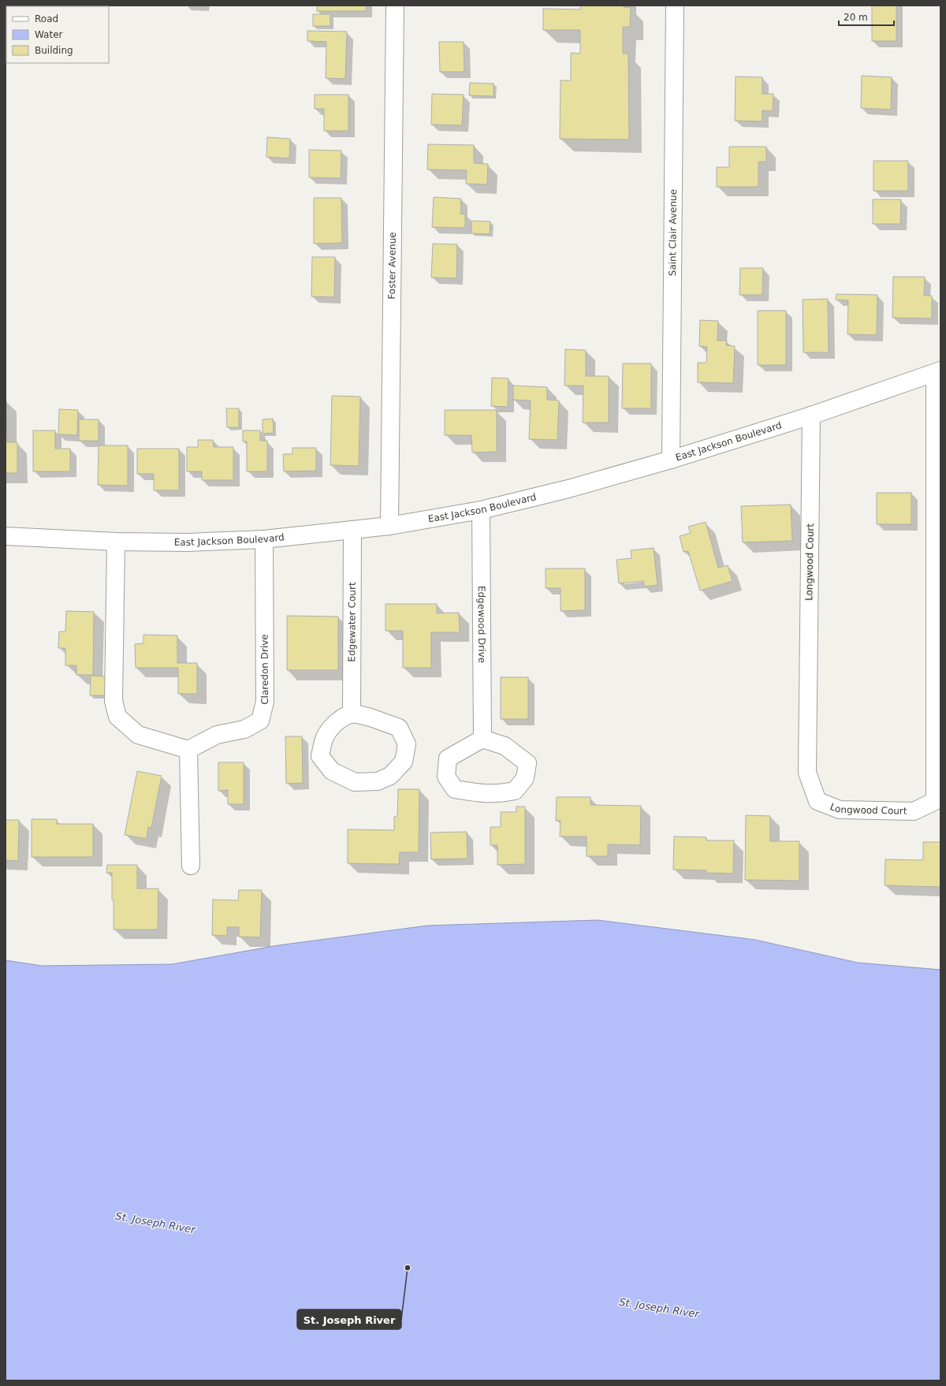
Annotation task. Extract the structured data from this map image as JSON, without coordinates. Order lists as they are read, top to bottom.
{
  "streets": {
    "street": [
      "Saint Clair Avenue",
      "Foster Avenue",
      "East Jackson Boulevard",
      "Longwood Court",
      "Edgewater Court",
      "Edgewood Drive",
      "Claredon Drive"
    ]
  },
  "crossings": [
    ["Saint Clair Avenue", "East Jackson Boulevard"],
    ["Foster Avenue", "East Jackson Boulevard"],
    ["East Jackson Boulevard", "Longwood Court"],
    ["East Jackson Boulevard", "Edgewater Court"],
    ["East Jackson Boulevard", "Edgewood Drive"],
    ["East Jackson Boulevard", "Claredon Drive"]
  ],
  "water": ["St. Joseph River"],
  "places": ["St. Joseph River"],
  "legend": ["Road", "Water", "Building"],
  "scale_bar": "20 m"
}
